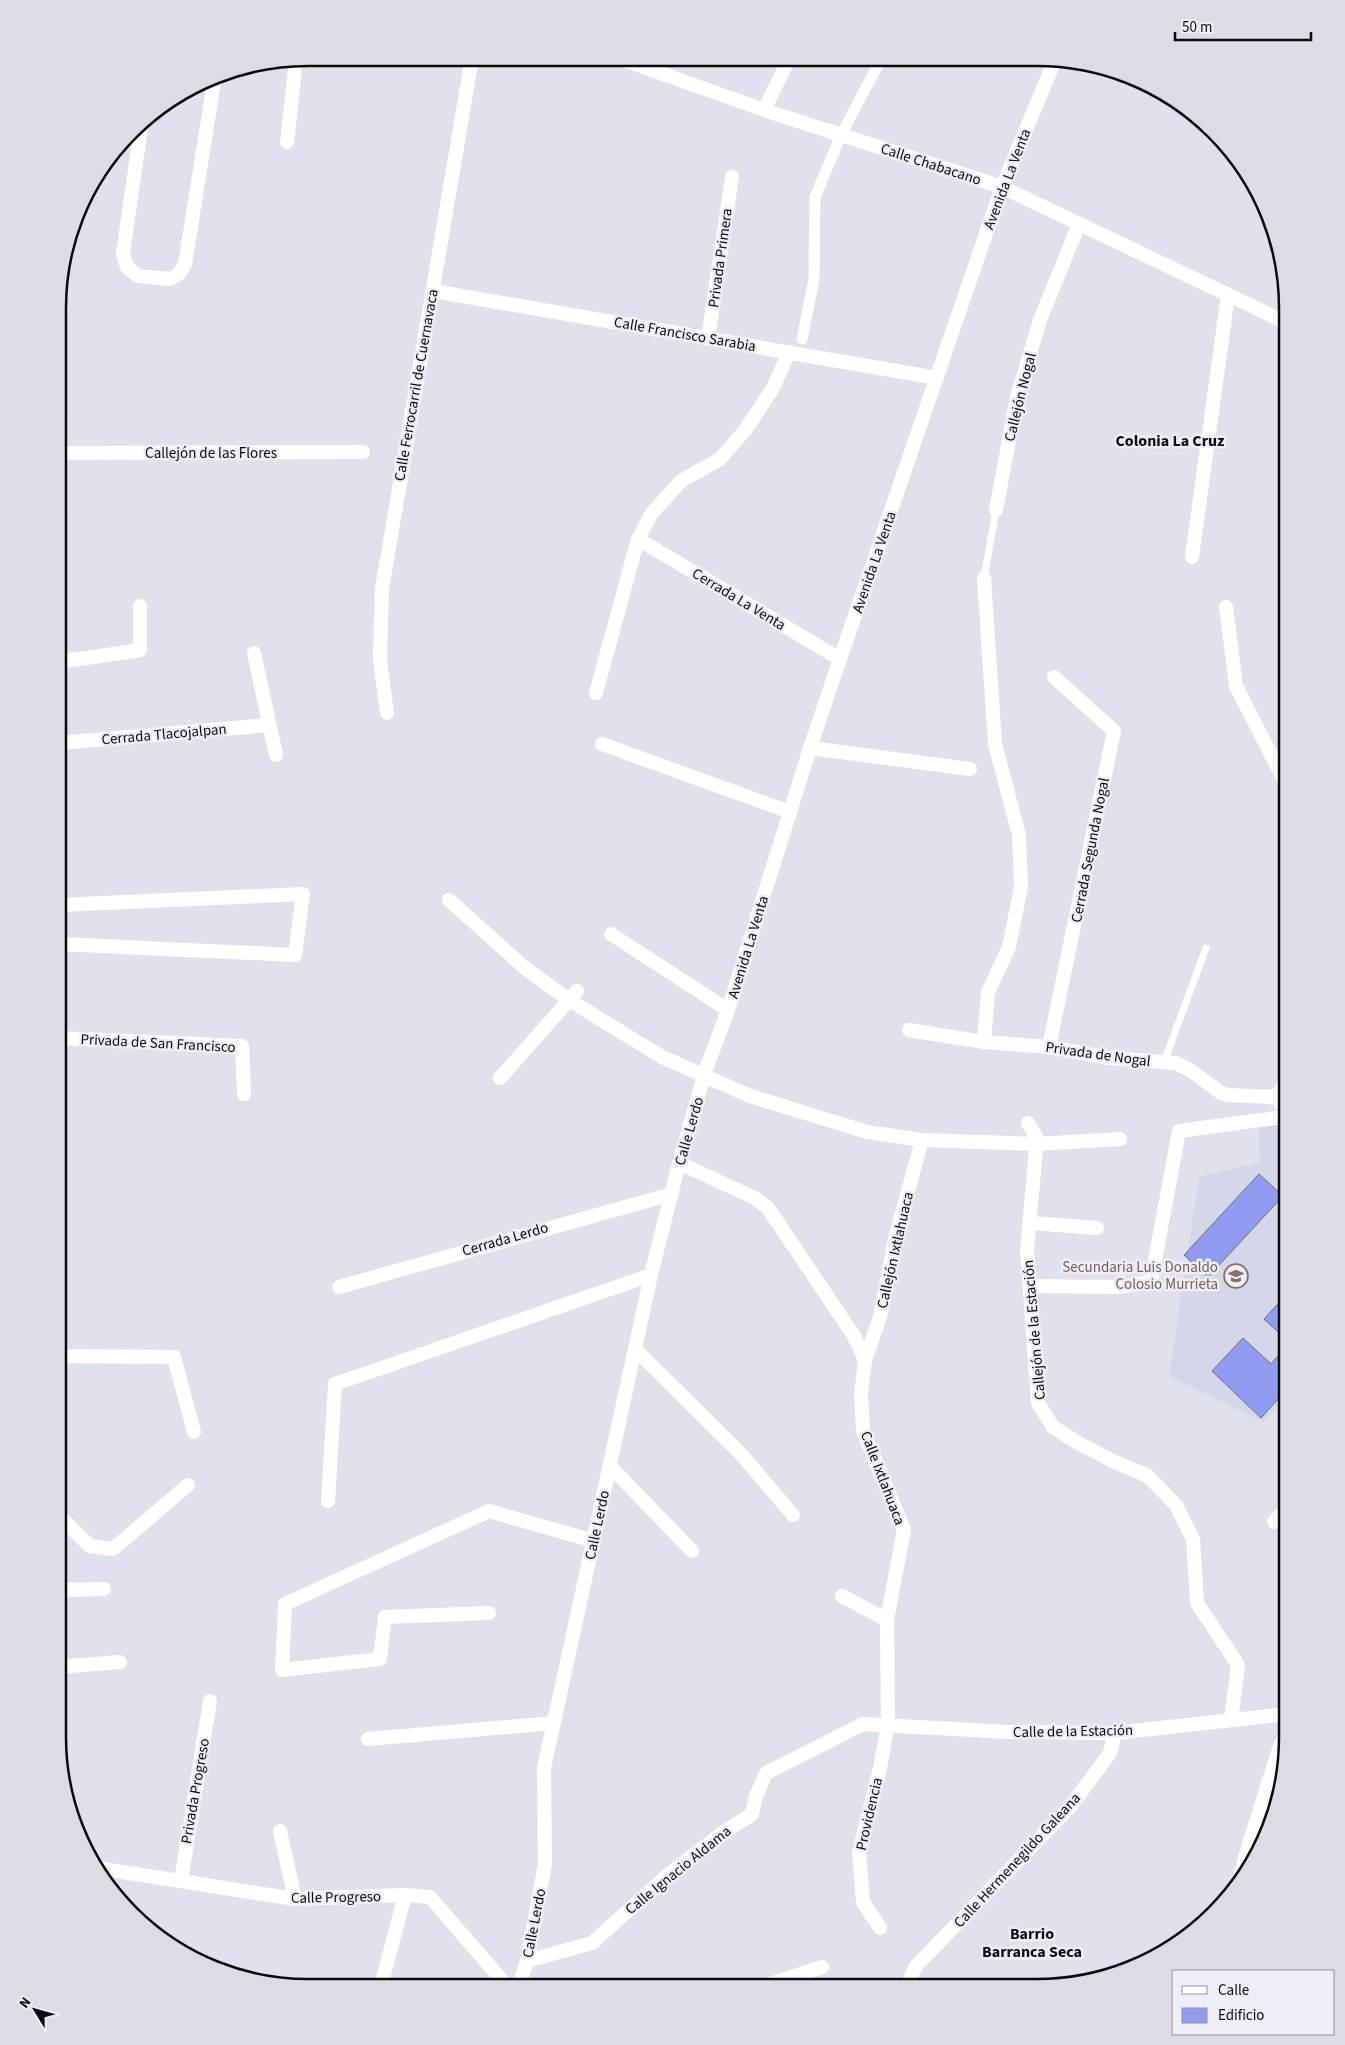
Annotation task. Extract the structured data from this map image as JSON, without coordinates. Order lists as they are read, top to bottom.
{
  "streets": {
    "street": [
      "Calle Chabacano",
      "Avenida La Venta",
      "Privada Primera",
      "Calle Francisco Sarabia",
      "Calle Ferrocarril de Cuernavaca",
      "Callejón Nogal",
      "Callejón de las Flores",
      "Cerrada La Venta",
      "Cerrada Tlacojalpan",
      "Cerrada Segunda Nogal",
      "Privada de San Francisco",
      "Privada de Nogal",
      "Calle Lerdo",
      "Cerrada Lerdo",
      "Callejón Ixtlahuaca",
      "Callejón de la Estación",
      "Calle Ixtlahuaca",
      "Calle de la Estación",
      "Privada Progreso",
      "Providencia",
      "Calle Hermenegildo Galeana",
      "Calle Ignacio Aldama",
      "Calle Progreso"
    ]
  },
  "crossings": [
    ["Calle Chabacano", "Avenida La Venta"],
    ["Calle Chabacano", "Callejón Nogal"],
    ["Avenida La Venta", "Calle Francisco Sarabia"],
    ["Avenida La Venta", "Cerrada La Venta"],
    ["Avenida La Venta", "Calle Lerdo"],
    ["Privada Primera", "Calle Francisco Sarabia"],
    ["Calle Francisco Sarabia", "Calle Ferrocarril de Cuernavaca"],
    ["Cerrada Segunda Nogal", "Privada de Nogal"],
    ["Calle Lerdo", "Cerrada Lerdo"],
    ["Calle Lerdo", "Calle Ignacio Aldama"],
    ["Callejón Ixtlahuaca", "Calle Ixtlahuaca"],
    ["Callejón de la Estación", "Calle de la Estación"],
    ["Calle Ixtlahuaca", "Calle de la Estación"],
    ["Calle Ixtlahuaca", "Providencia"],
    ["Calle Ixtlahuaca", "Calle Ignacio Aldama"],
    ["Calle de la Estación", "Providencia"],
    ["Calle de la Estación", "Calle Hermenegildo Galeana"],
    ["Calle de la Estación", "Calle Ignacio Aldama"],
    ["Privada Progreso", "Calle Progreso"],
    ["Providencia", "Calle Ignacio Aldama"]
  ],
  "districts": ["Colonia La Cruz", "Barrio Barranca Seca"],
  "places": {
    "school or university": ["Secundaria Luis Donaldo Colosio Murrieta"]
  },
  "legend": ["Calle", "Edificio"],
  "scale_bar": "50 m",
  "north": "top left"
}
